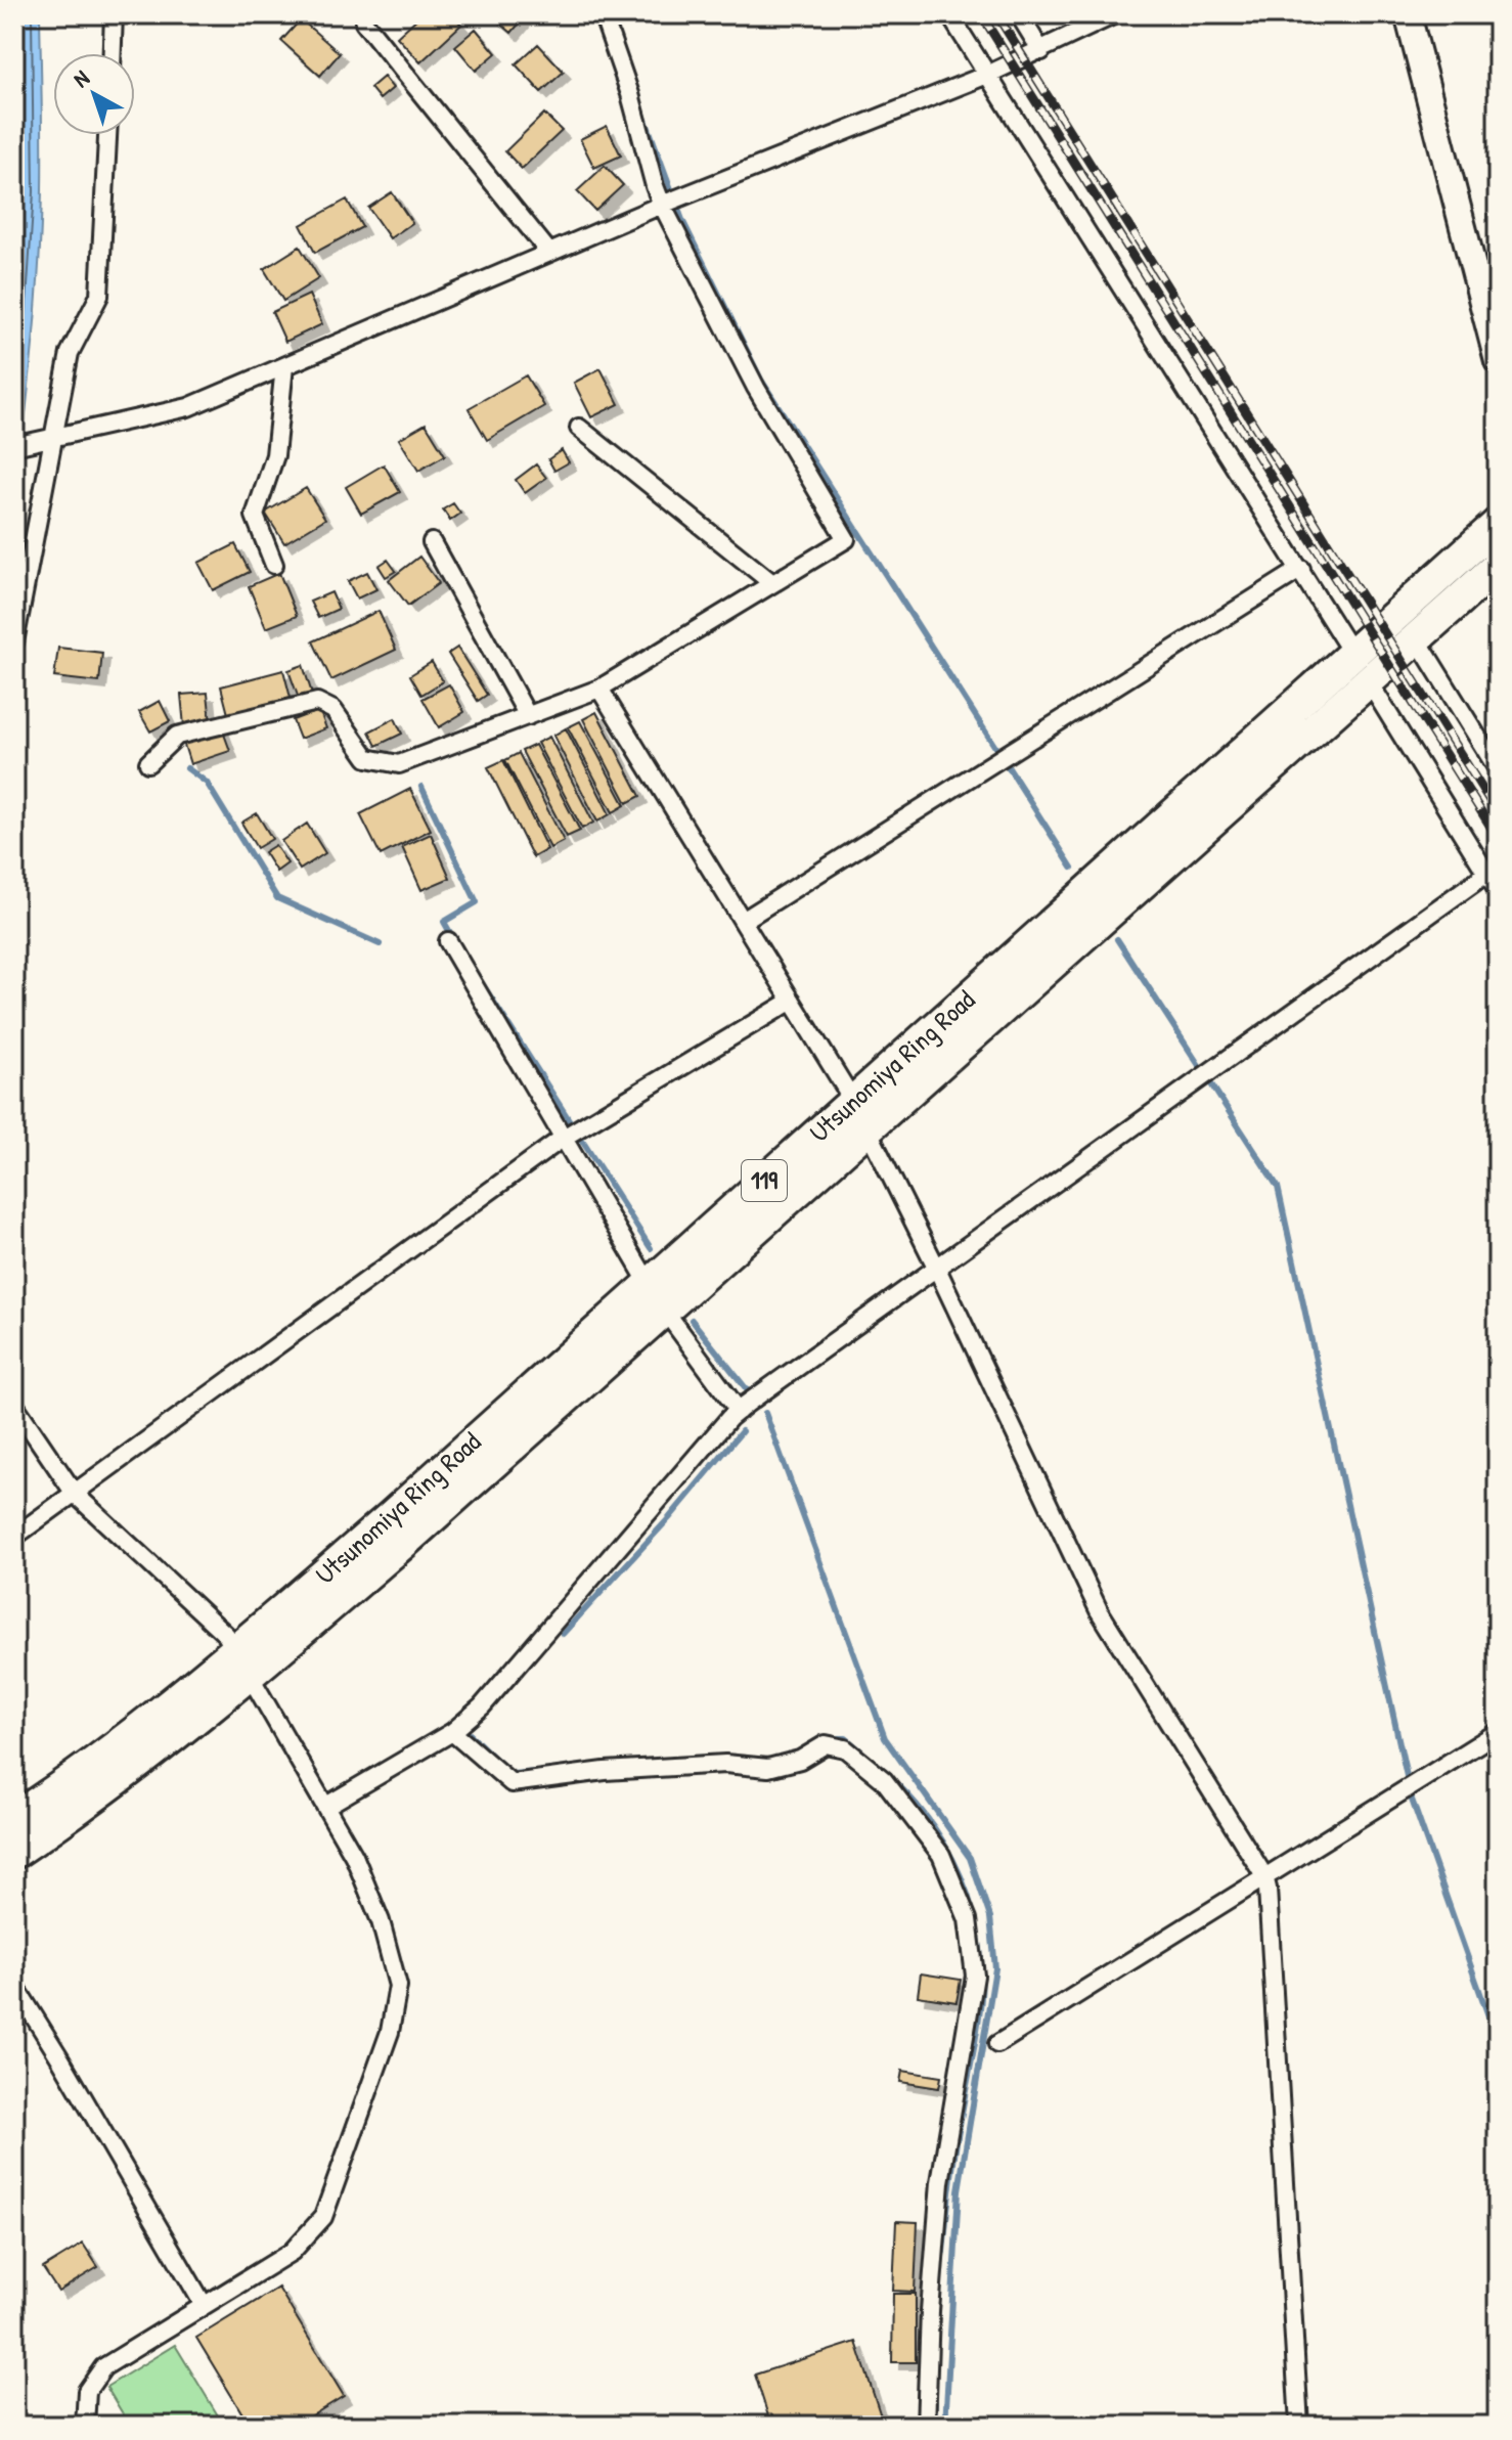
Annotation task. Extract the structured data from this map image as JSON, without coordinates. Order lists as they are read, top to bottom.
{
  "streets": {
    "highway": ["Utsunomiya Ring Road", "119"]
  },
  "crossings": [
    ["Utsunomiya Ring Road", "119"]
  ],
  "north": "top left"
}
